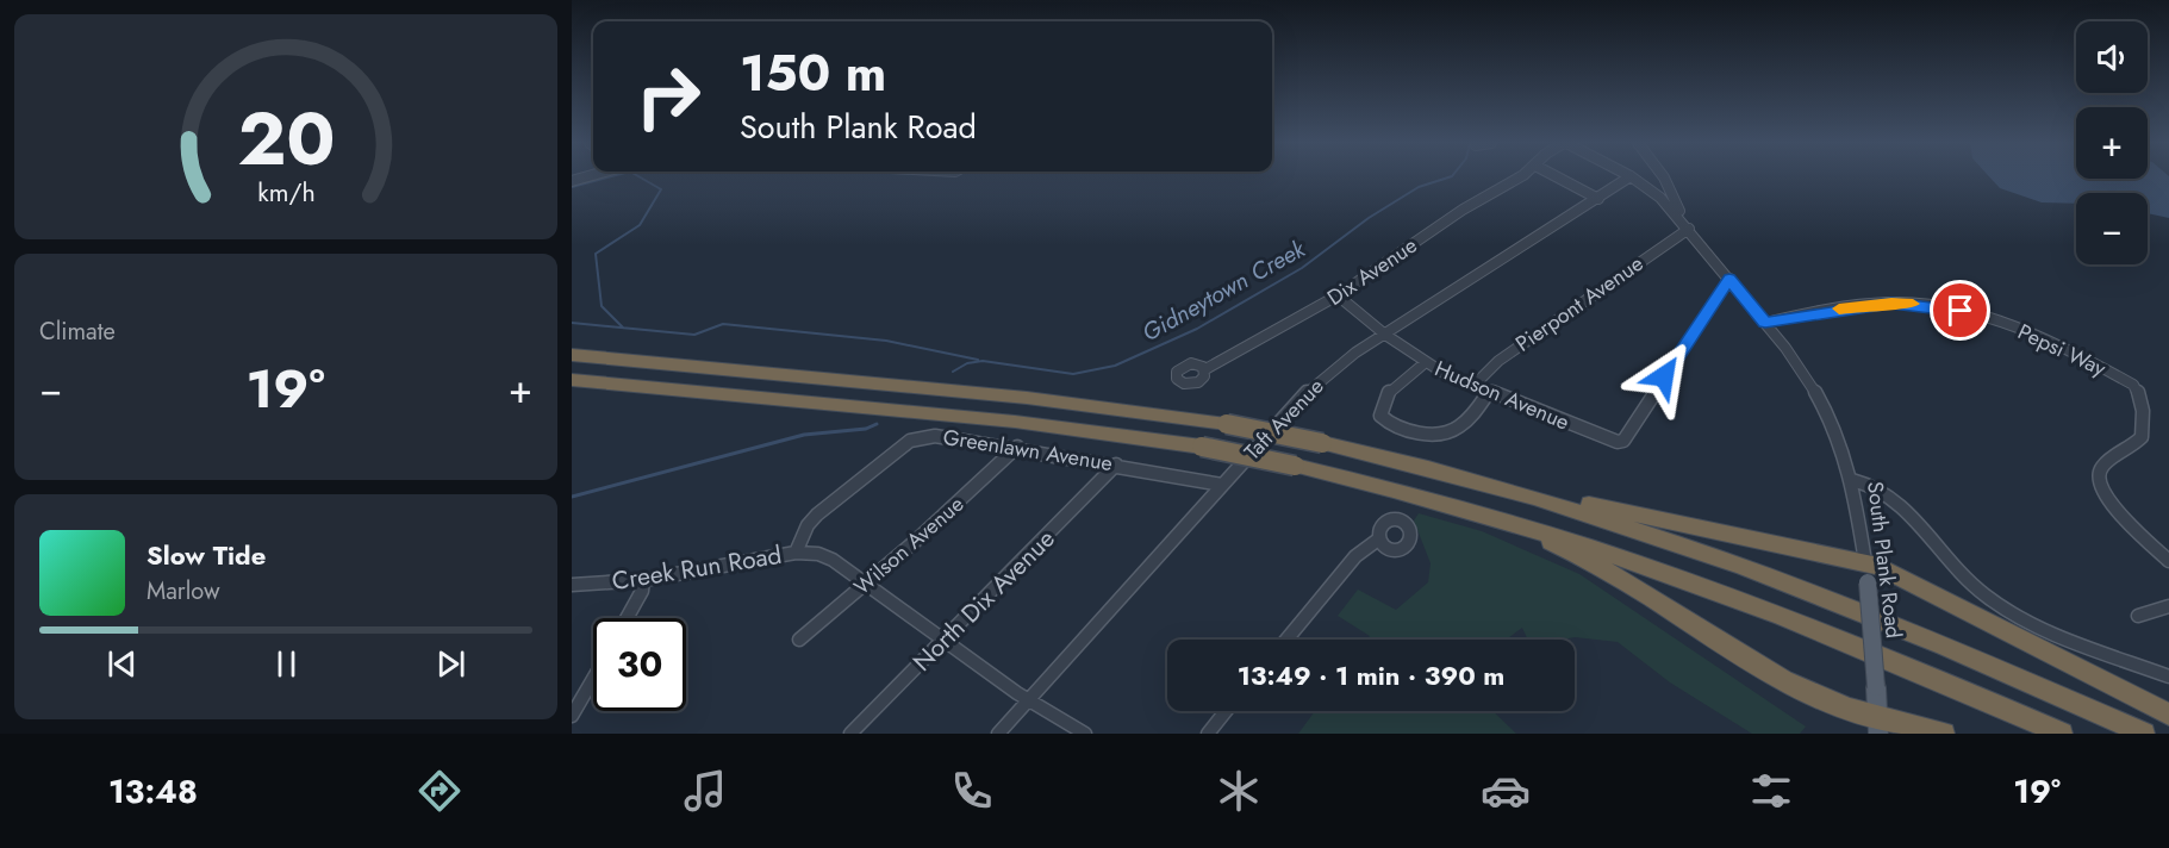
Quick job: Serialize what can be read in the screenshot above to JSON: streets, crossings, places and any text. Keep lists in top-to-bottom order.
{
  "streets": {
    "main road": ["South Plank Road"],
    "street": [
      "Dix Avenue",
      "Pierpont Avenue",
      "Pepsi Way",
      "Hudson Avenue",
      "Taft Avenue",
      "Greenlawn Avenue",
      "Wilson Avenue",
      "Creek Run Road",
      "North Dix Avenue"
    ]
  },
  "crossings": [
    ["Dix Avenue", "Hudson Avenue"],
    ["Pierpont Avenue", "Hudson Avenue"],
    ["Pierpont Avenue", "South Plank Road"],
    ["Pepsi Way", "South Plank Road"],
    ["Hudson Avenue", "Taft Avenue"],
    ["Hudson Avenue", "South Plank Road"],
    ["Taft Avenue", "Greenlawn Avenue"],
    ["Greenlawn Avenue", "Wilson Avenue"],
    ["Greenlawn Avenue", "Creek Run Road"],
    ["Greenlawn Avenue", "North Dix Avenue"],
    ["Wilson Avenue", "Creek Run Road"]
  ],
  "water": ["Gidneytown Creek"],
  "page": {
    "map_buttons": ["+", "−"],
    "turn": ["150 m", "South Plank Road"],
    "tile": "Climate",
    "heat": ["−", "19°", "+"],
    "song": ["Slow Tide", "Marlow"],
    "limit": "30",
    "trip": "13:49 · 1 min · 390 m",
    "tabs": ["13:48", "19°"],
    "gauge": ["20", "km/h"]
  }
}
